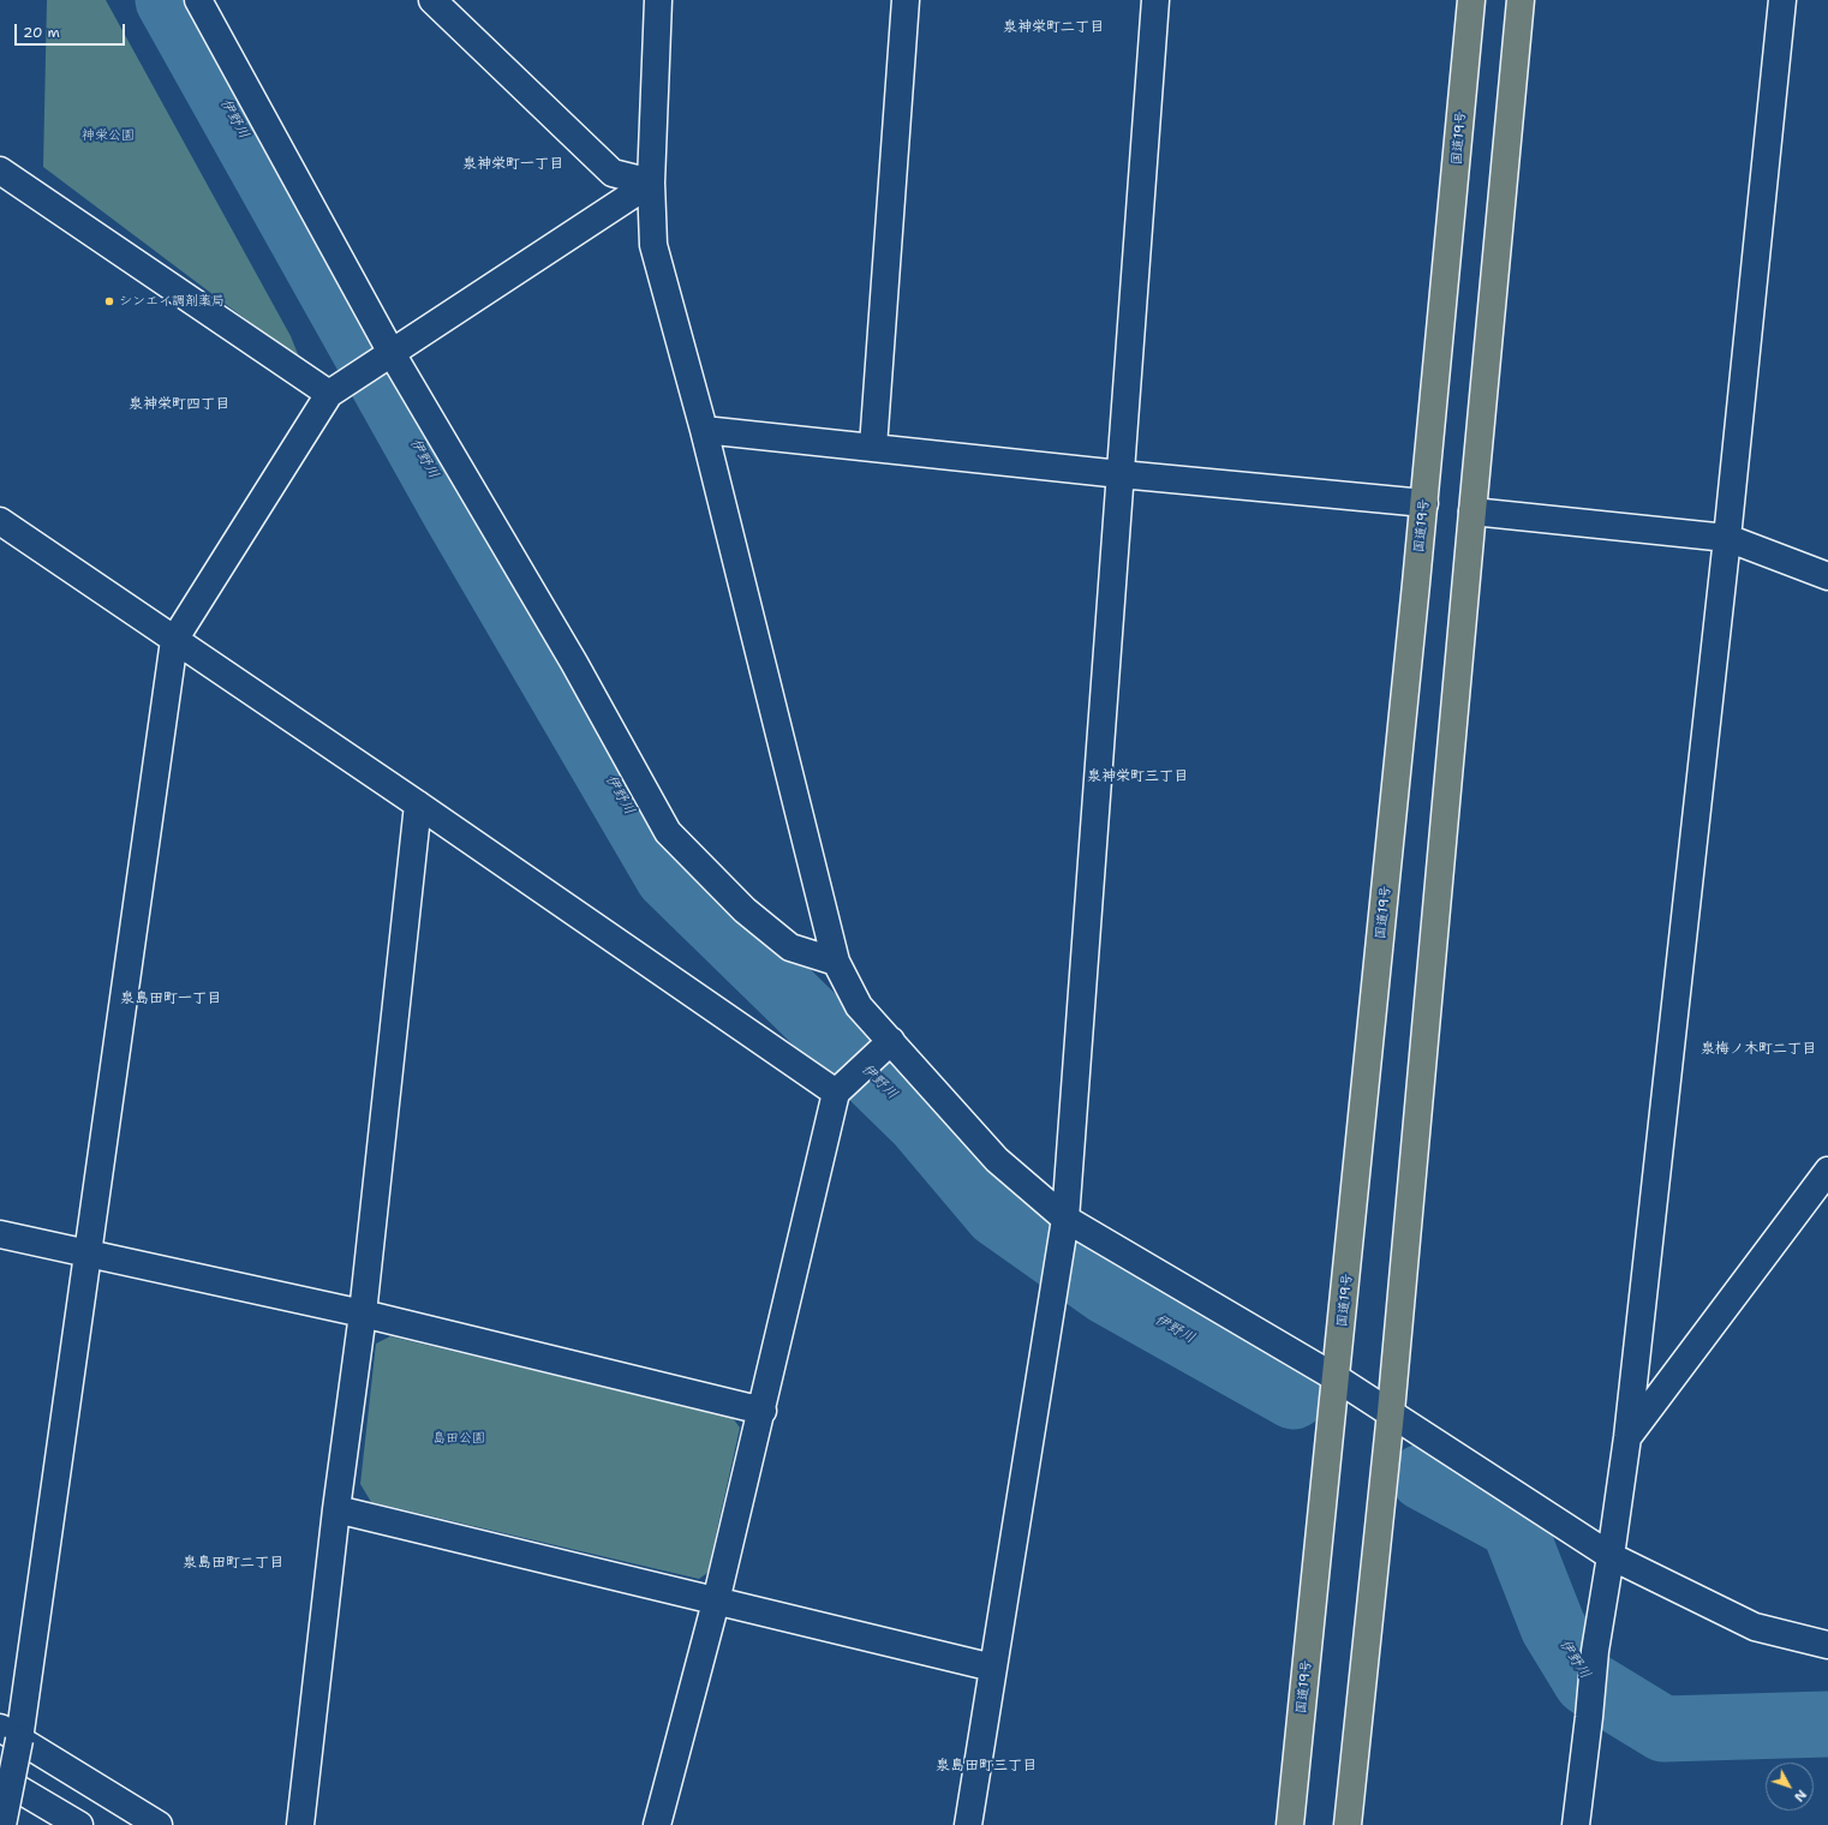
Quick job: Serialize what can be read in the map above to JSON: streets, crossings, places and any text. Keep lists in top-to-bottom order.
{
  "streets": {
    "highway": ["国道19号"]
  },
  "districts": [
    "泉神栄町二丁目",
    "泉神栄町一丁目",
    "泉神栄町四丁目",
    "泉神栄町三丁目",
    "泉島田町一丁目",
    "泉梅ノ木町二丁目",
    "泉島田町二丁目",
    "泉島田町三丁目"
  ],
  "water": ["伊野川"],
  "parks": ["神栄公園", "島田公園"],
  "places": ["シンエイ調剤薬局"],
  "scale_bar": "20 m",
  "north": "bottom right"
}
